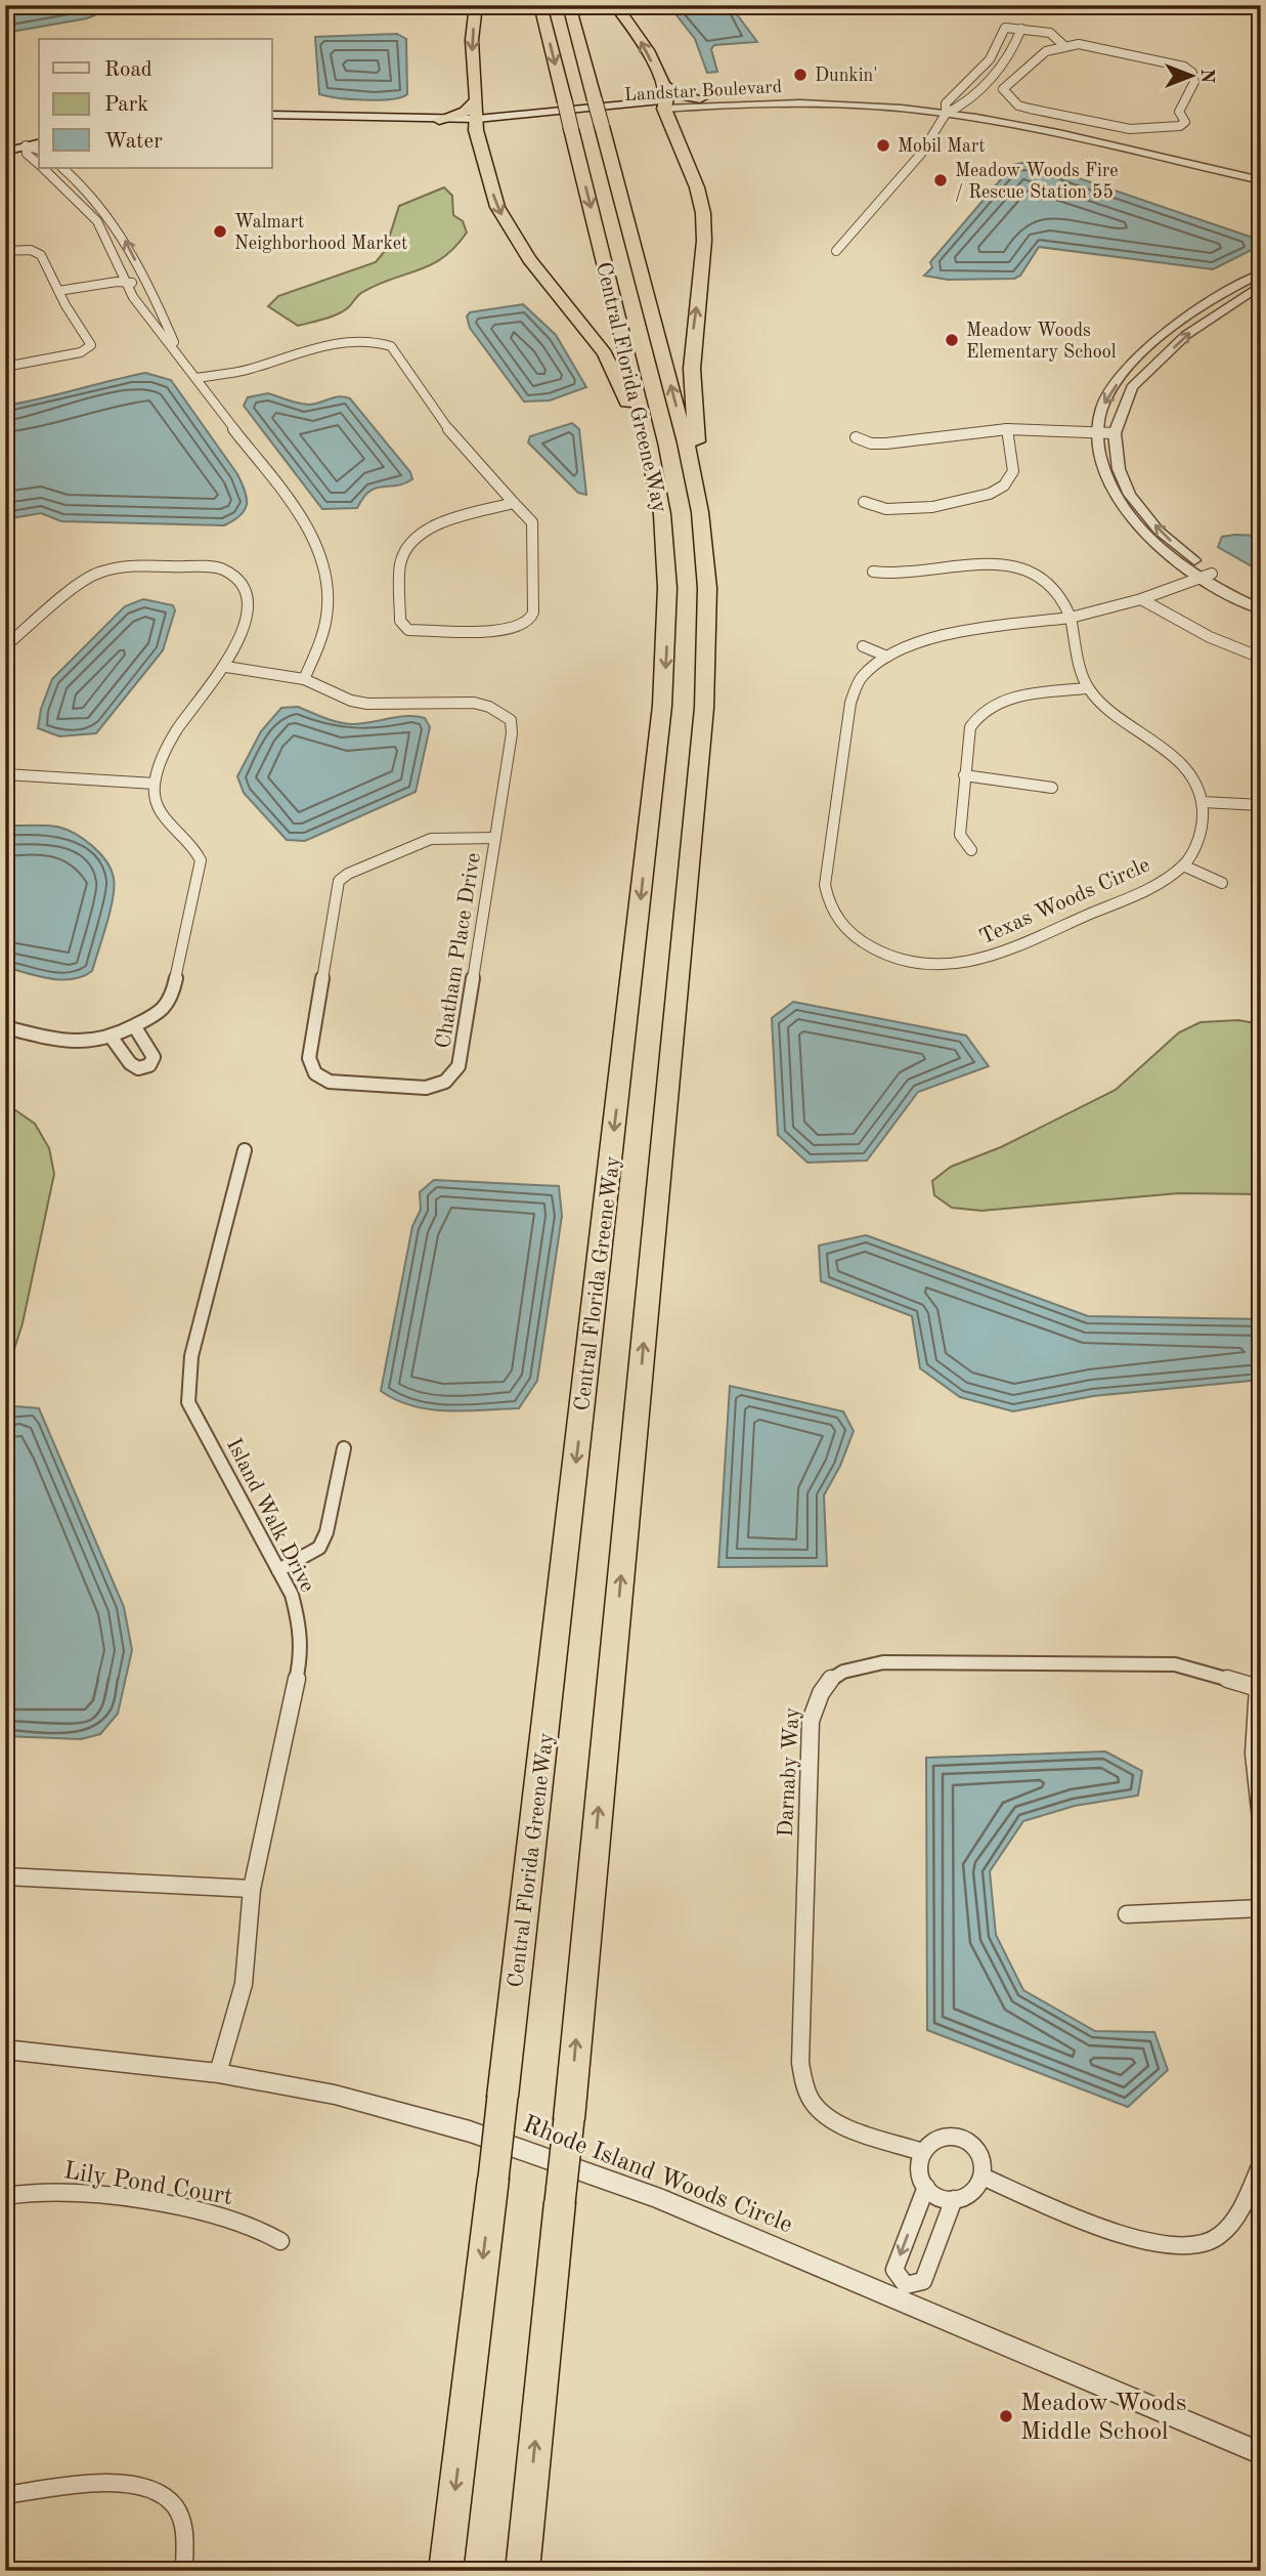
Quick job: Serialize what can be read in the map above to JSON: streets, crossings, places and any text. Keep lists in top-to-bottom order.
{
  "streets": {
    "highway": ["Central Florida GreeneWay"],
    "main road": ["Landstar Boulevard"],
    "street": [
      "Texas Woods Circle",
      "Chatham Place Drive",
      "Island Walk Drive",
      "Darnaby Way",
      "Rhode Island Woods Circle",
      "Lily Pond Court"
    ]
  },
  "crossings": [
    ["Island Walk Drive", "Rhode Island Woods Circle"]
  ],
  "places": [
    "Dunkin'",
    "Mobil Mart",
    "Meadow Woods Fire / Rescue Station 55",
    "Walmart Neighborhood Market",
    "Meadow Woods Elementary School",
    "Meadow Woods Middle School"
  ],
  "legend": ["Road", "Park", "Water"],
  "north": "right"
}
